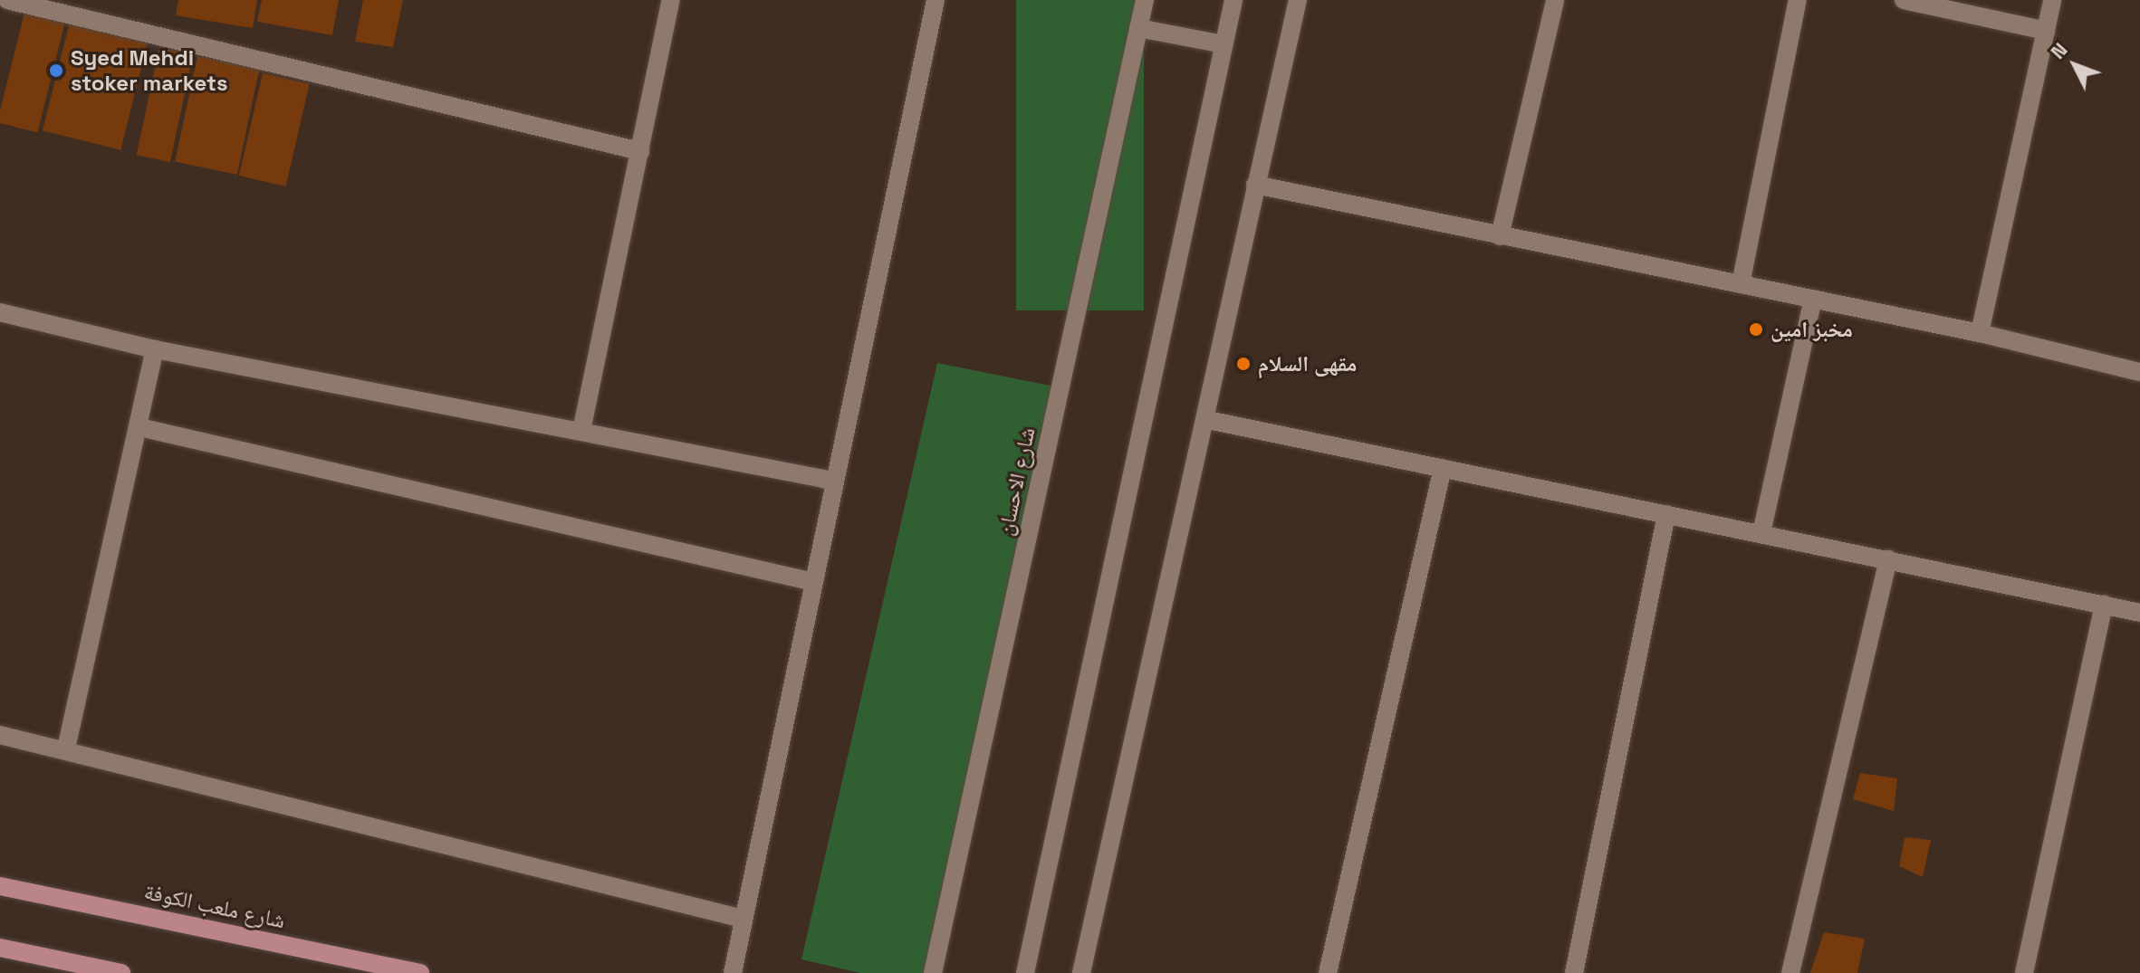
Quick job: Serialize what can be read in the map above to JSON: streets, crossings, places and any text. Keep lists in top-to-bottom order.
{
  "streets": {
    "main road": ["شارع ملعب الكوفة"],
    "street": ["شارع الاحسان"]
  },
  "places": ["Syed Mehdi stoker markets", "مخبز امين", "مقهى السلام"],
  "north": "top left"
}
